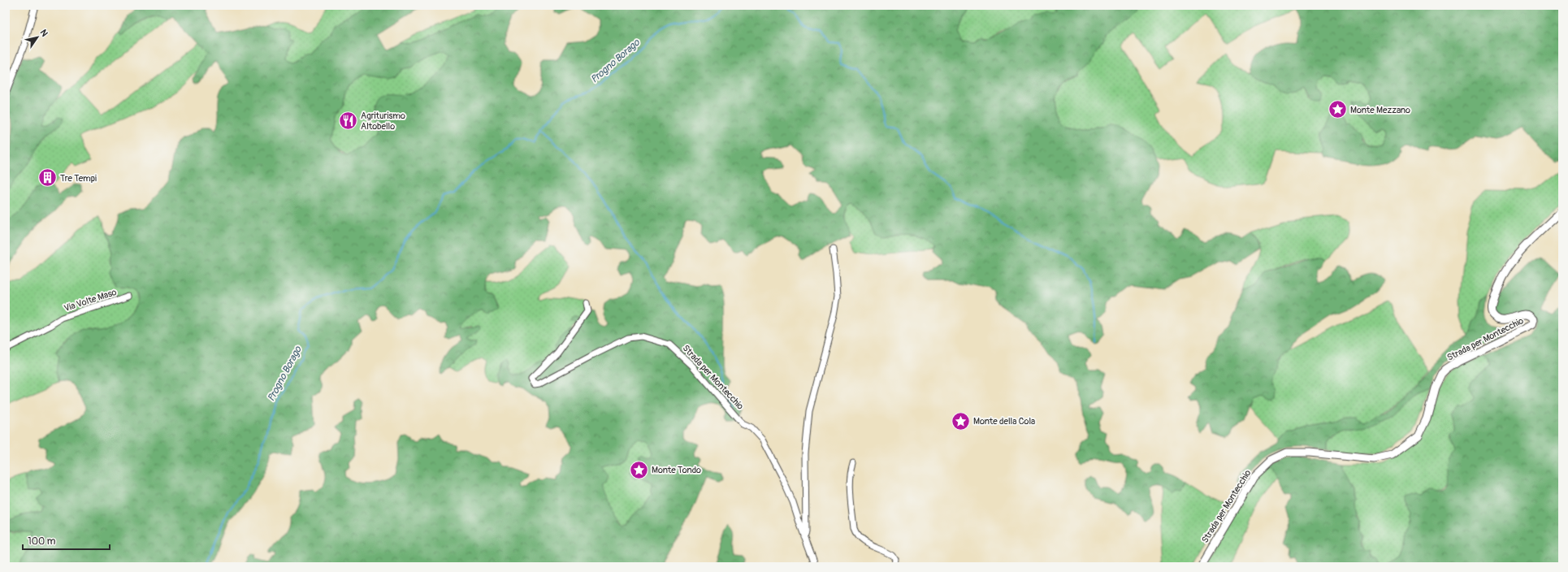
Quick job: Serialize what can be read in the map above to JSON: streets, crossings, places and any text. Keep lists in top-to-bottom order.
{
  "streets": {
    "street": ["Via Volte Maso", "Strada per Montecchio"]
  },
  "water": ["Progno Borago"],
  "places": {
    "place": ["Monte Mezzano", "Monte della Cola", "Monte Tondo"],
    "restaurant": ["Agriturismo Altobello"],
    "building": ["Tre Tempi"]
  },
  "scale_bar": "100 m",
  "north": "top right"
}
